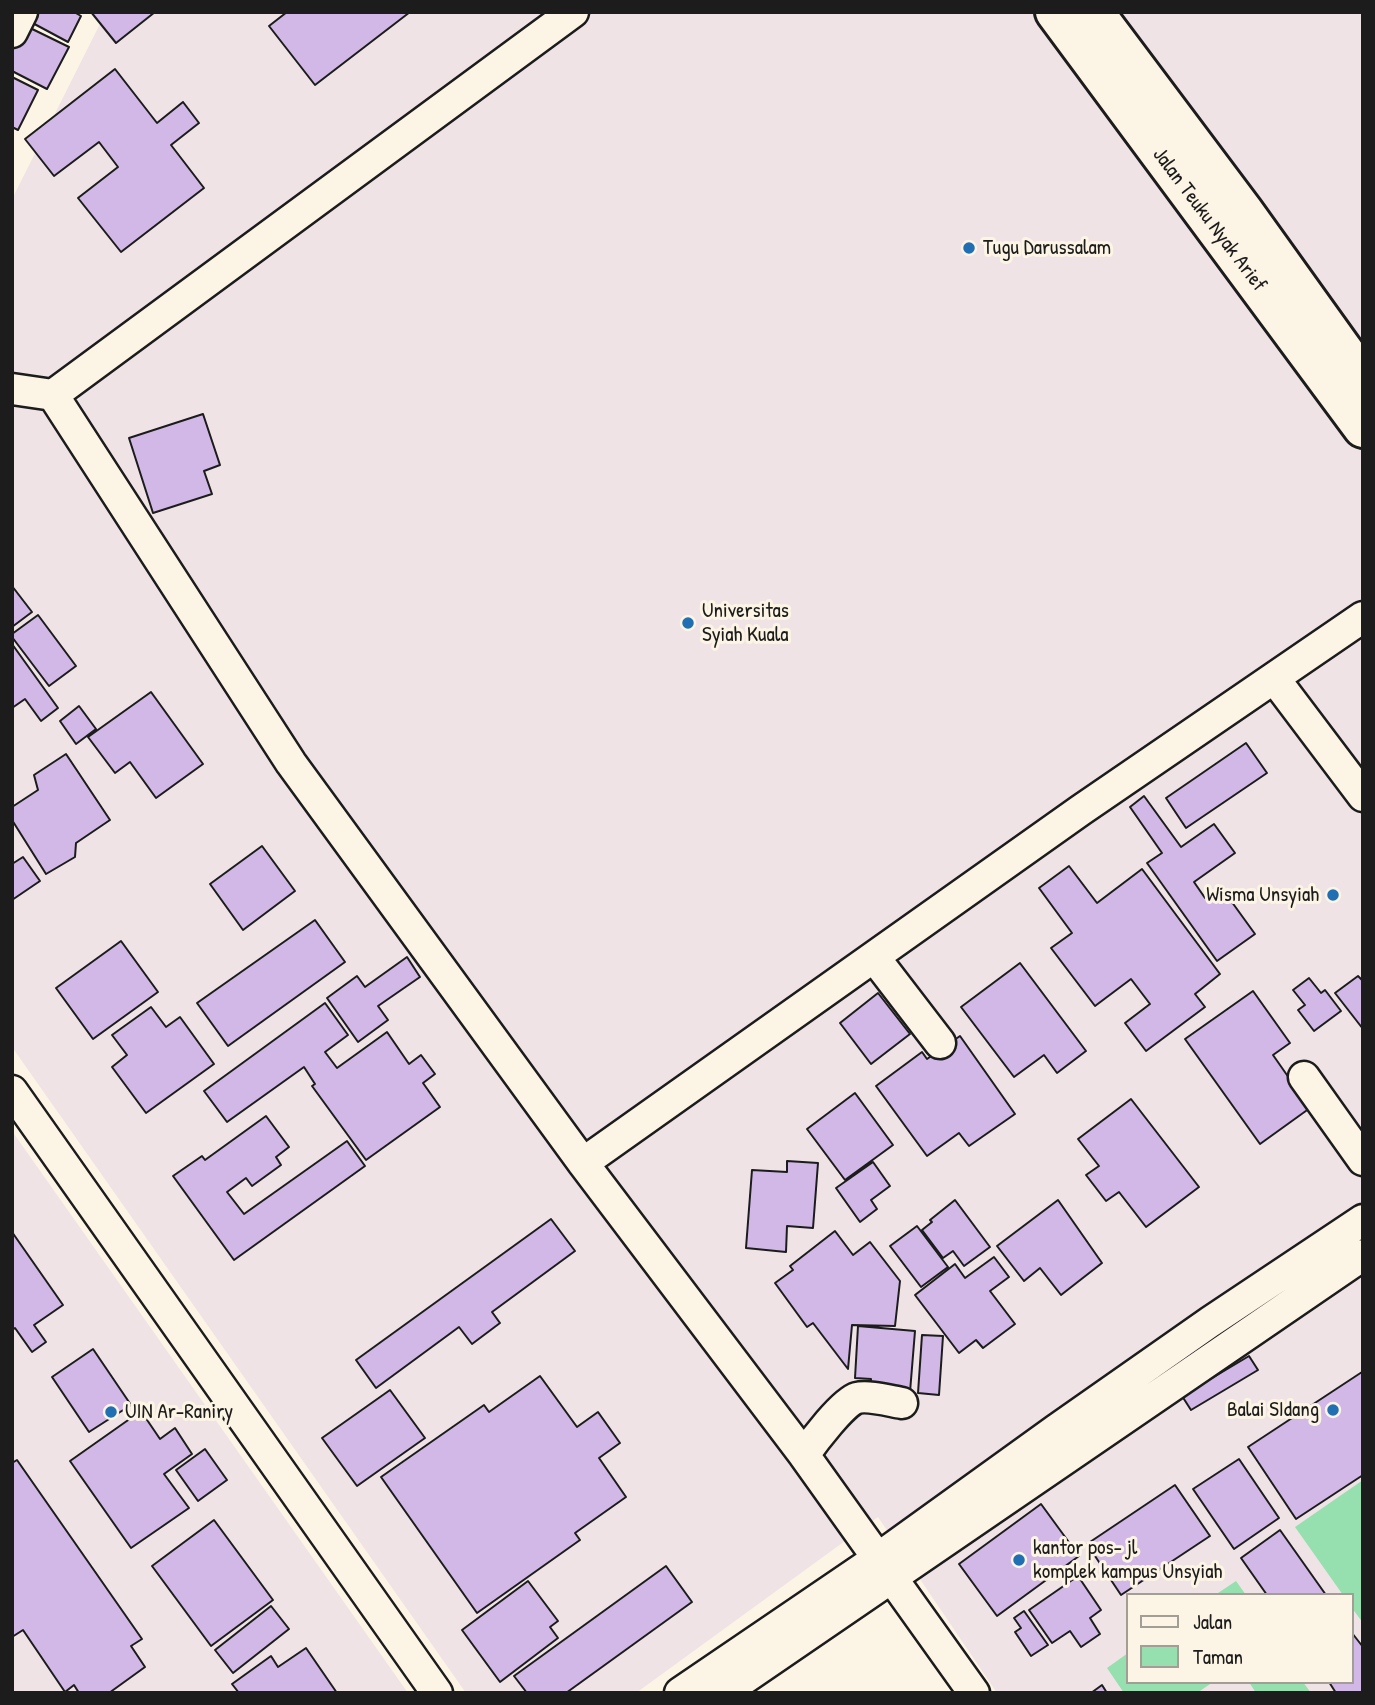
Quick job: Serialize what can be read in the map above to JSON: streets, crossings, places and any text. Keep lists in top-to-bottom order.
{
  "streets": {
    "main road": ["Jalan Teuku Nyak Arief"]
  },
  "places": [
    "Tugu Darussalam",
    "Universitas Syiah Kuala",
    "Wisma Unsyiah",
    "Balai SIdang",
    "UIN Ar-Raniry",
    "kantor pos- jl komplek kampus Unsyiah"
  ],
  "legend": ["Jalan", "Taman"]
}
